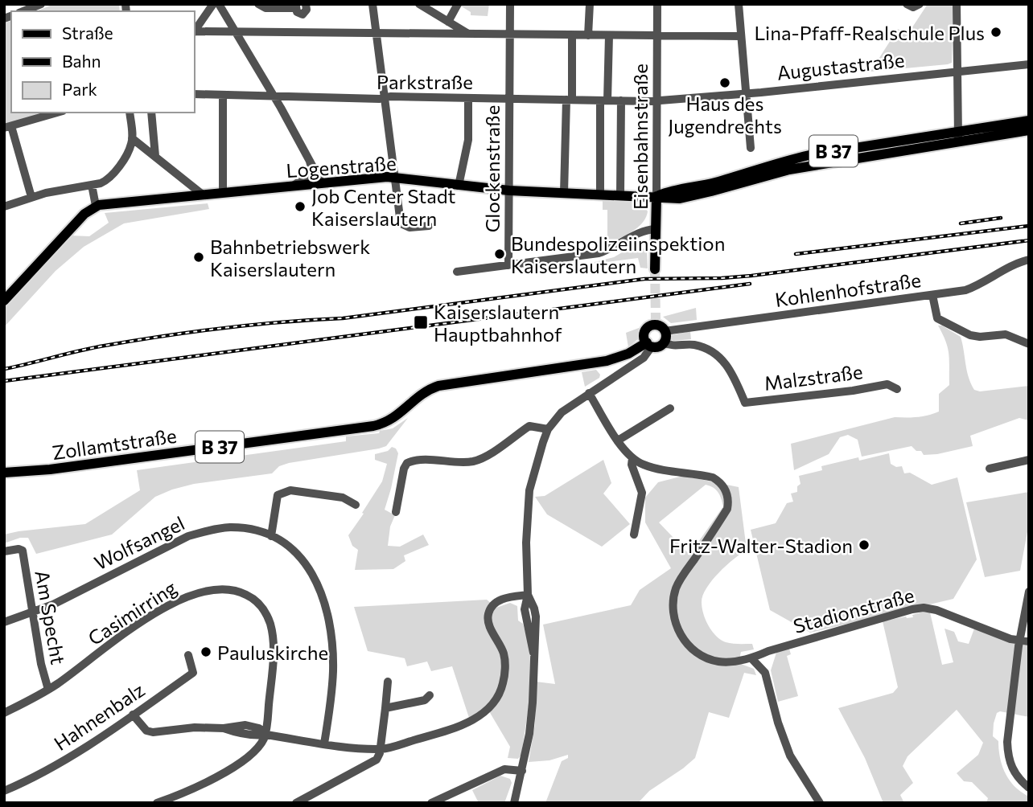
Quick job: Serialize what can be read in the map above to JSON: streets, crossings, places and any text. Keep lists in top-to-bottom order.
{
  "streets": {
    "main road": [
      "Eisenbahnstraße",
      "B 37",
      "Logenstraße",
      "Zollamtstraße"
    ],
    "street": [
      "Augustastraße",
      "Parkstraße",
      "Glockenstraße",
      "Kohlenhofstraße",
      "Malzstraße",
      "Wolfsangel",
      "Stadionstraße",
      "Casimirring",
      "Am Specht",
      "Hahnenbalz"
    ]
  },
  "crossings": [
    ["Augustastraße", "Parkstraße"],
    ["Augustastraße", "Eisenbahnstraße"],
    ["Parkstraße", "Eisenbahnstraße"],
    ["Parkstraße", "Glockenstraße"],
    ["Eisenbahnstraße", "B 37"],
    ["Eisenbahnstraße", "Logenstraße"],
    ["B 37", "Logenstraße"],
    ["Logenstraße", "Glockenstraße"],
    ["Kohlenhofstraße", "Malzstraße"],
    ["Kohlenhofstraße", "Zollamtstraße"],
    ["Malzstraße", "Zollamtstraße"],
    ["Wolfsangel", "Am Specht"],
    ["Casimirring", "Am Specht"]
  ],
  "places": {
    "other": [
      "Lina-Pfaff-Realschule Plus",
      "Haus des Jugendrechts",
      "Job Center Stadt Kaiserslautern",
      "Bundespolizeiinspektion Kaiserslautern",
      "Bahnbetriebswerk Kaiserslautern",
      "Fritz-Walter-Stadion",
      "Pauluskirche"
    ],
    "transit": ["Kaiserslautern Hauptbahnhof"]
  },
  "legend": ["Straße", "Bahn", "Park"]
}
